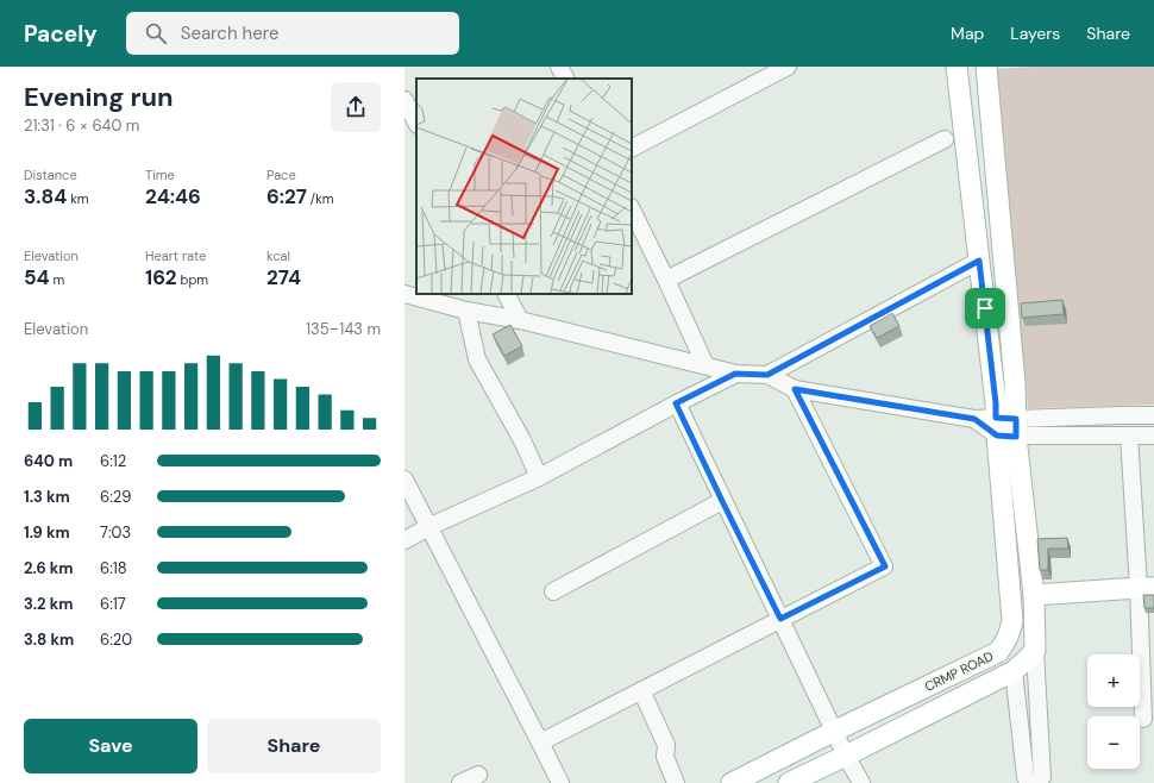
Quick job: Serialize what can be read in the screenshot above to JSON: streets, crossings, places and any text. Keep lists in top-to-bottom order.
{
  "streets": {
    "main road": ["CRMP ROAD"]
  },
  "page": {
    "header": "Pacely",
    "search": "Search here",
    "nav": ["Map", "Layers", "Share"],
    "heading": ["Evening run", "21:31 · 6 × 640 m"],
    "stats": [
      ["Distance", "3.84 km"],
      ["Time", "24:46"],
      ["Pace", "6:27 /km"],
      ["Elevation", "54 m"],
      ["Heart rate", "162 bpm"],
      ["kcal", "274"]
    ],
    "chart": ["Elevation", "135–143 m"],
    "list": [
      {
        "name": "640 m",
        "note": "6:12"
      },
      {
        "name": "1.3 km",
        "note": "6:29"
      },
      {
        "name": "1.9 km",
        "note": "7:03"
      },
      {
        "name": "2.6 km",
        "note": "6:18"
      },
      {
        "name": "3.2 km",
        "note": "6:17"
      },
      {
        "name": "3.8 km",
        "note": "6:20"
      }
    ],
    "map_buttons": ["+", "−"],
    "buttons": ["Save", "Share"]
  }
}
